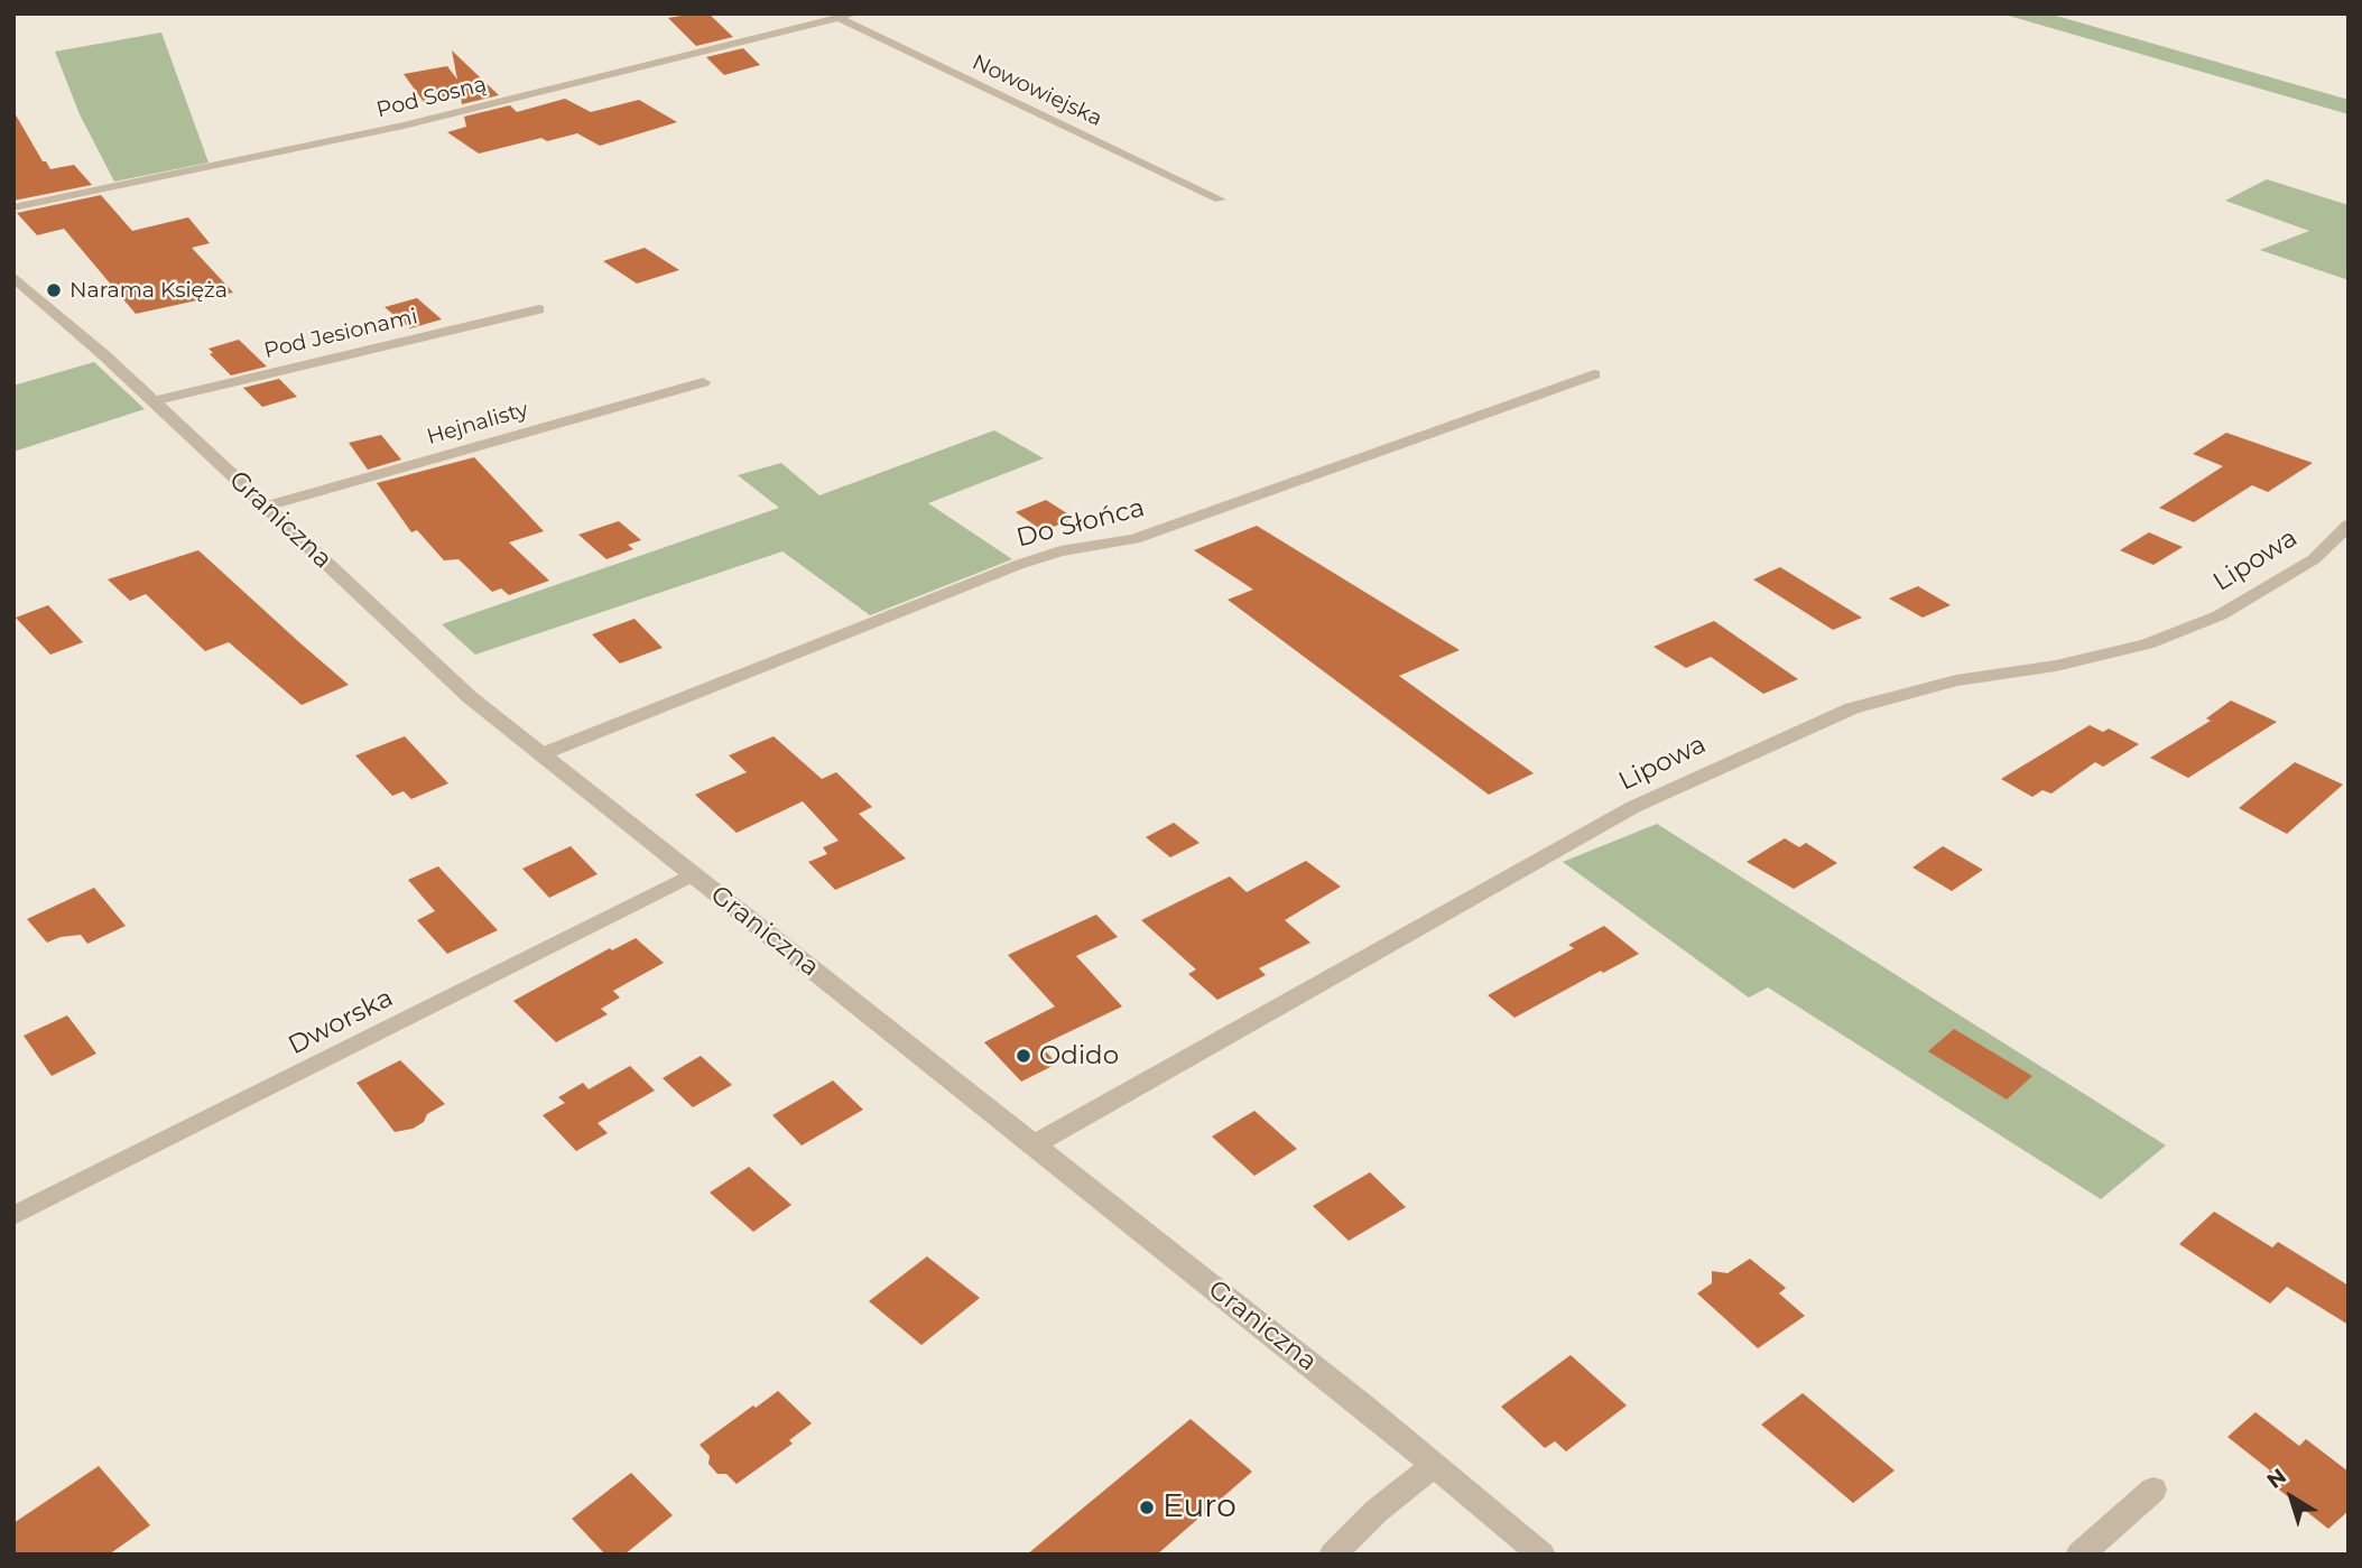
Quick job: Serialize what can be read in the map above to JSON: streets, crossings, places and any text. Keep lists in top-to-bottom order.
{
  "streets": {
    "street": [
      "Nowowiejska",
      "Pod Sosną",
      "Pod Jesionami",
      "Hejnalisty",
      "Graniczna",
      "Do Słońca",
      "Lipowa",
      "Dworska"
    ]
  },
  "crossings": [
    ["Nowowiejska", "Pod Sosną"],
    ["Pod Jesionami", "Graniczna"],
    ["Hejnalisty", "Graniczna"],
    ["Graniczna", "Do Słońca"],
    ["Graniczna", "Lipowa"],
    ["Graniczna", "Dworska"]
  ],
  "places": ["Narama Księża", "Odido", "Euro"],
  "north": "top left"
}
